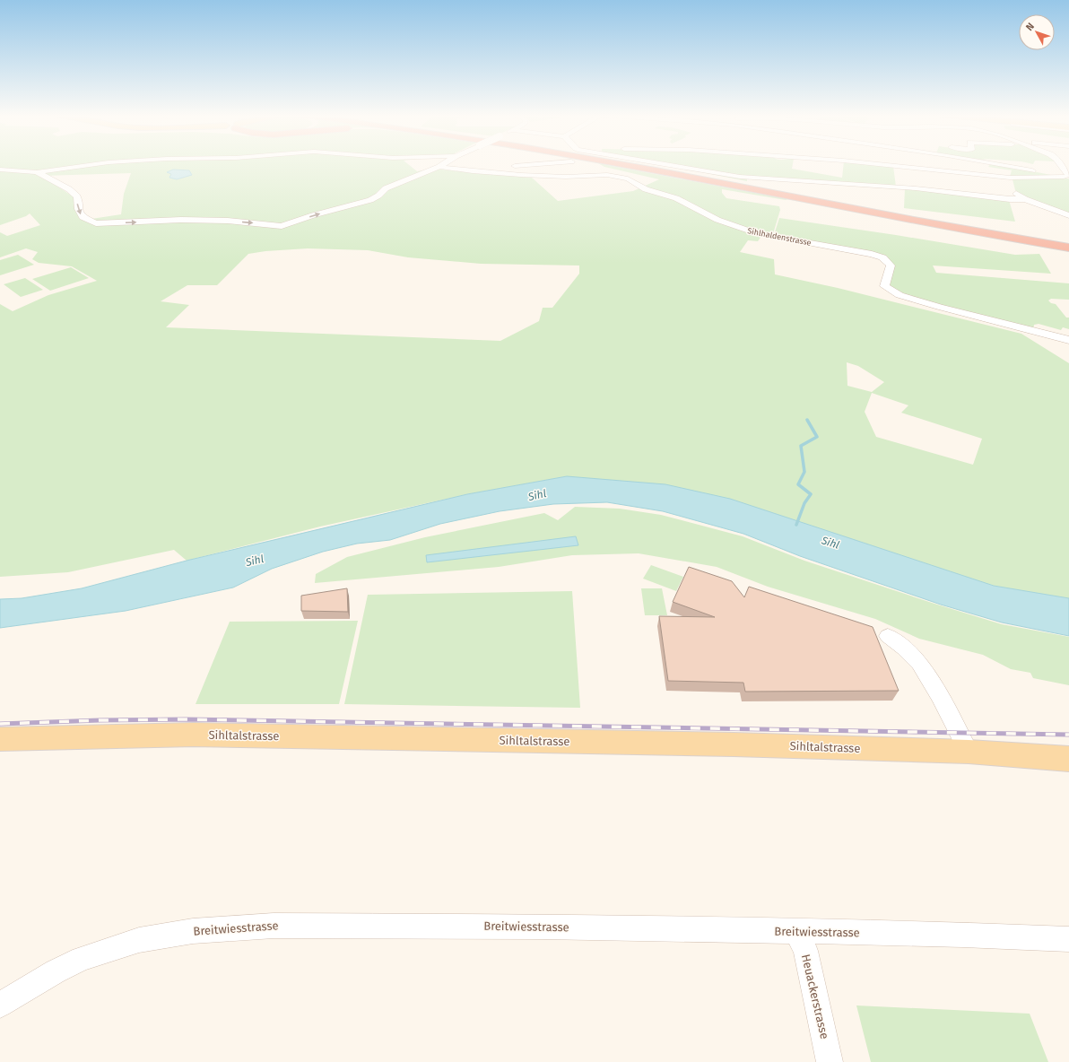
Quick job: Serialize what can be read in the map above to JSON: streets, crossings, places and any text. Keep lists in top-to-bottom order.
{
  "streets": {
    "main road": ["Sihltalstrasse"],
    "street": ["Sihlhaldenstrasse", "Breitwiesstrasse", "Heuackerstrasse"]
  },
  "crossings": [
    ["Breitwiesstrasse", "Heuackerstrasse"]
  ],
  "water": ["Sihl"],
  "north": "top left"
}
